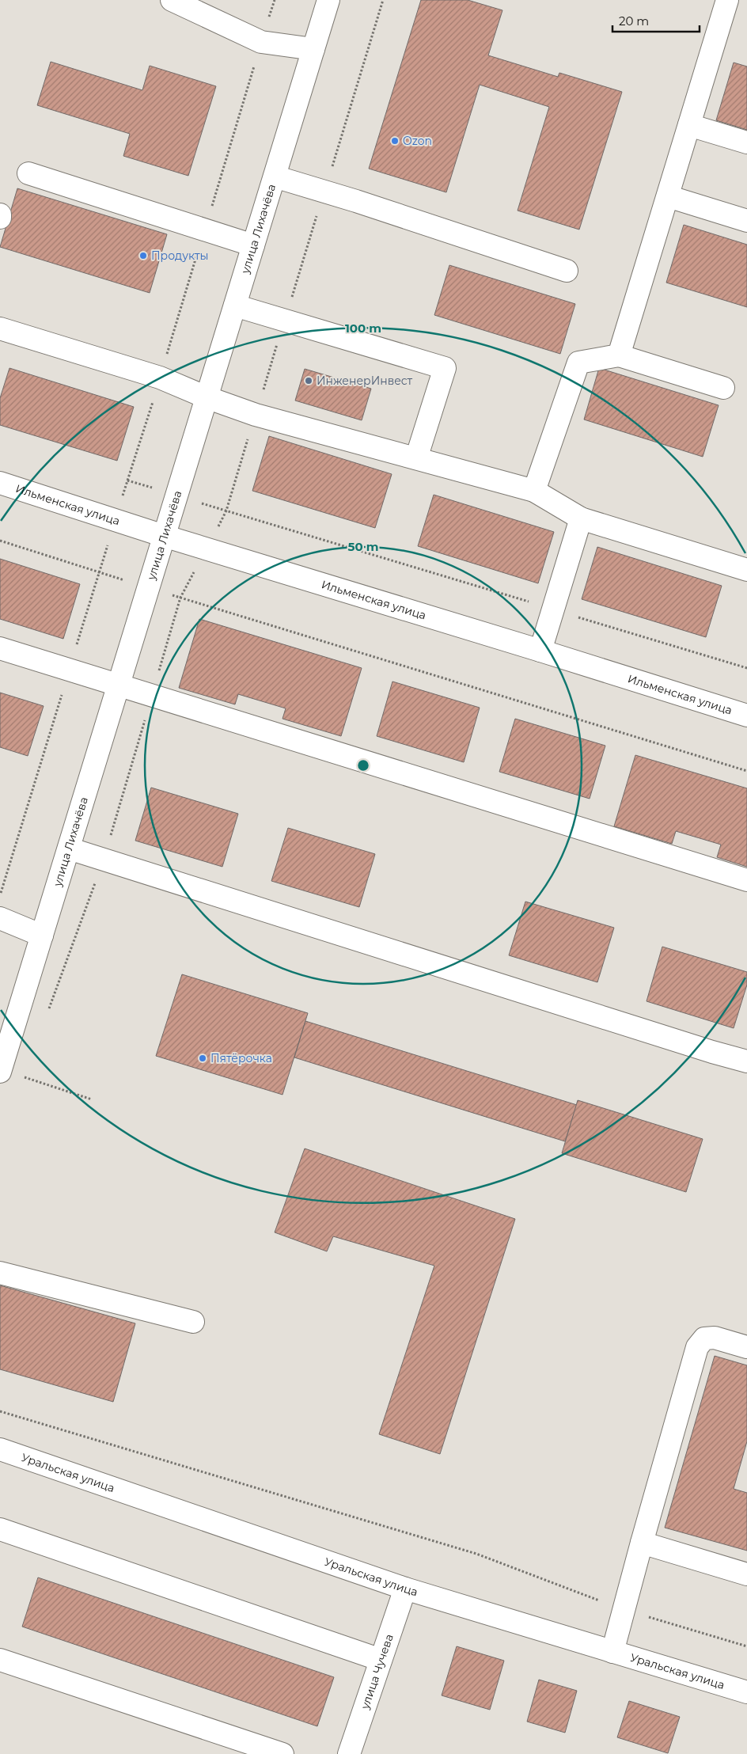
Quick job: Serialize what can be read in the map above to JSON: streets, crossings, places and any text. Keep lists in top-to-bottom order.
{
  "streets": {
    "street": [
      "улица Лихачёва",
      "Ильменская улица",
      "Уральская улица",
      "улица Чучева"
    ]
  },
  "crossings": [
    ["улица Лихачёва", "Ильменская улица"],
    ["Уральская улица", "улица Чучева"]
  ],
  "places": [
    "Ozon",
    "Продукты",
    "ИнженерИнвест",
    "Пятёрочка"
  ],
  "scale_bar": "20 m",
  "rings": ["100 m", "50 m"]
}
